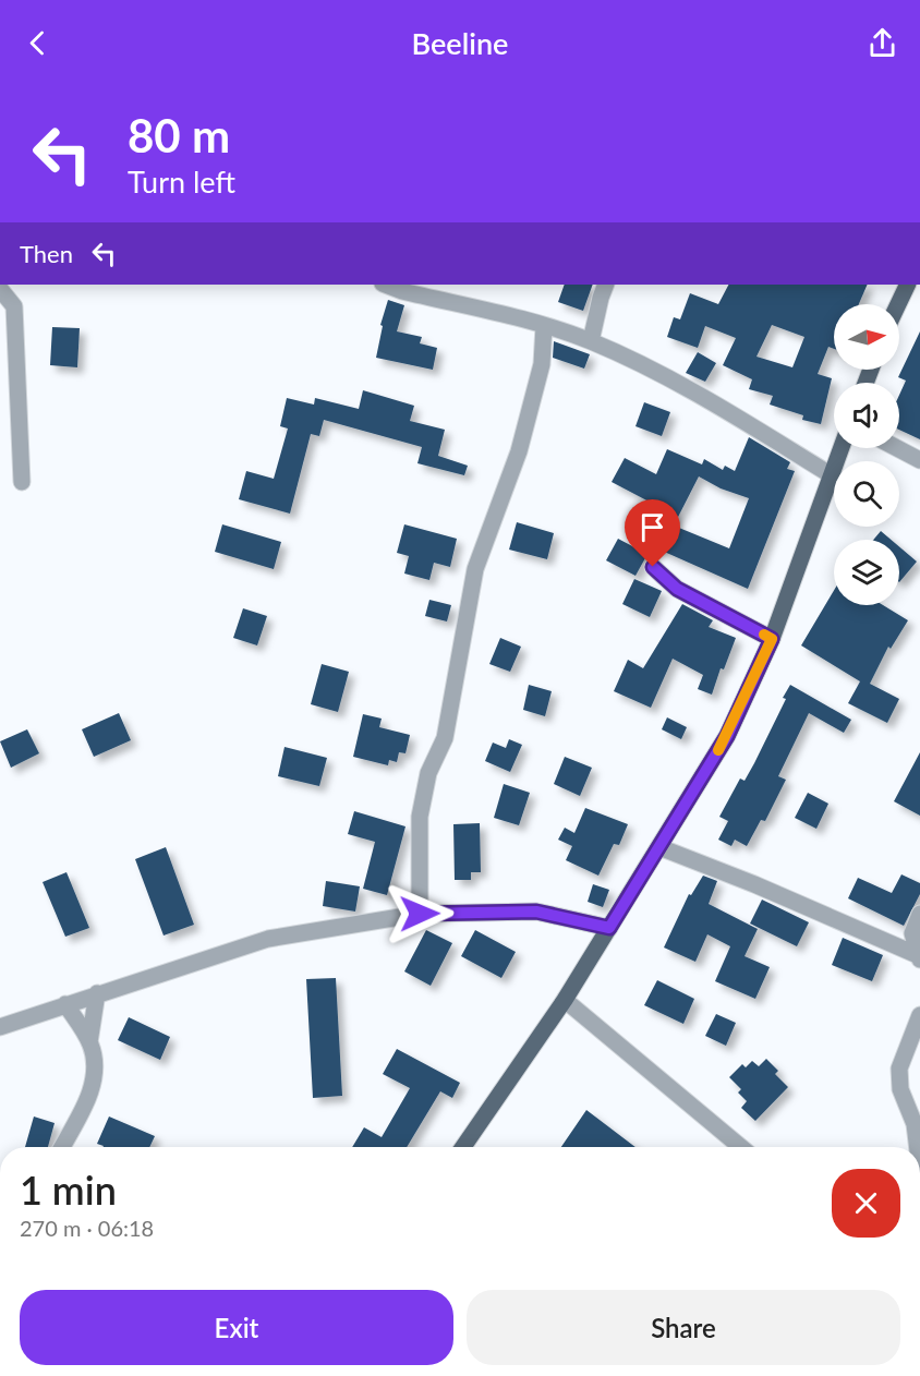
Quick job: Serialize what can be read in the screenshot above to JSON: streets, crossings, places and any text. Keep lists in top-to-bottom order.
{
  "north": "right",
  "page": {
    "header": "Beeline",
    "turn": ["80 m", "Turn left"],
    "then": "Then",
    "heading": ["1 min", "270 m · 06:18"],
    "buttons": ["Exit", "Share"]
  }
}
